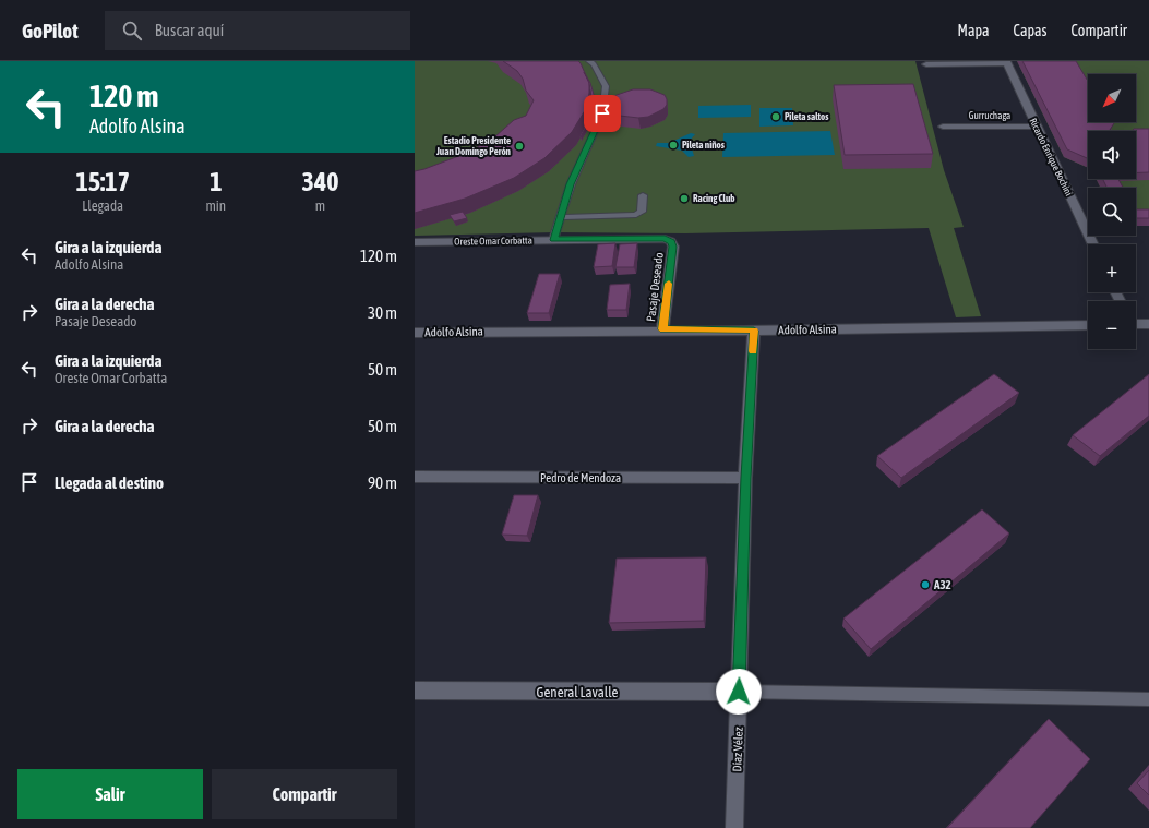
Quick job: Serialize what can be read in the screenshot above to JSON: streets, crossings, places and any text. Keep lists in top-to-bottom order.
{
  "streets": {
    "street": [
      "Gurruchaga",
      "Ricardo Enrique Bochini",
      "Oreste Omar Corbatta",
      "Pasaje Deseado",
      "Adolfo Alsina",
      "Pedro de Mendoza",
      "General Lavalle",
      "Díaz Vélez"
    ]
  },
  "crossings": [
    ["Gurruchaga", "Ricardo Enrique Bochini"],
    ["Oreste Omar Corbatta", "Pasaje Deseado"],
    ["Pasaje Deseado", "Adolfo Alsina"],
    ["Adolfo Alsina", "Díaz Vélez"],
    ["Pedro de Mendoza", "Díaz Vélez"],
    ["General Lavalle", "Díaz Vélez"]
  ],
  "places": [
    "Pileta saltos",
    "Pileta niños",
    "Estadio Presidente Juan Domingo Perón",
    "Racing Club",
    "A32"
  ],
  "north": "bottom left",
  "page": {
    "header": "GoPilot",
    "search": "Buscar aquí",
    "nav": ["Mapa", "Capas", "Compartir"],
    "turn": ["120 m", "Adolfo Alsina"],
    "map_buttons": ["+", "−"],
    "eta": [
      "15:17",
      "Llegada",
      "1",
      "min",
      "340",
      "m"
    ],
    "list": [
      {
        "name": "Gira a la izquierda",
        "note": "Adolfo Alsina",
        "value": "120 m"
      },
      {
        "name": "Gira a la derecha",
        "note": "Pasaje Deseado",
        "value": "30 m"
      },
      {
        "name": "Gira a la izquierda",
        "note": "Oreste Omar Corbatta",
        "value": "50 m"
      },
      {
        "name": "Gira a la derecha",
        "value": "50 m"
      },
      {
        "name": "Llegada al destino",
        "value": "90 m"
      }
    ],
    "buttons": ["Salir", "Compartir"]
  }
}
